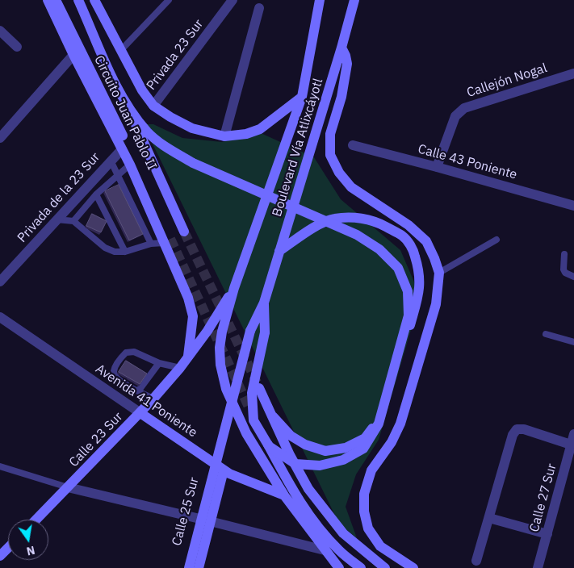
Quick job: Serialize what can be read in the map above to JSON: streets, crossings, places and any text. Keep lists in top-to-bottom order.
{
  "streets": {
    "main road": [
      "Circuito Juan Pablo II",
      "Boulevard Vía Atlixcáyotl",
      "Avenida 41 Poniente",
      "Calle 23 Sur",
      "Calle 25 Sur"
    ],
    "street": [
      "Privada 23 Sur",
      "Callejón Nogal",
      "Calle 43 Poniente",
      "Privada de la 23 Sur",
      "Calle 27 Sur"
    ]
  },
  "crossings": [
    ["Callejón Nogal", "Calle 43 Poniente"],
    ["Boulevard Vía Atlixcáyotl", "Calle 23 Sur"],
    ["Avenida 41 Poniente", "Calle 23 Sur"],
    ["Avenida 41 Poniente", "Calle 25 Sur"]
  ],
  "north": "bottom"
}
